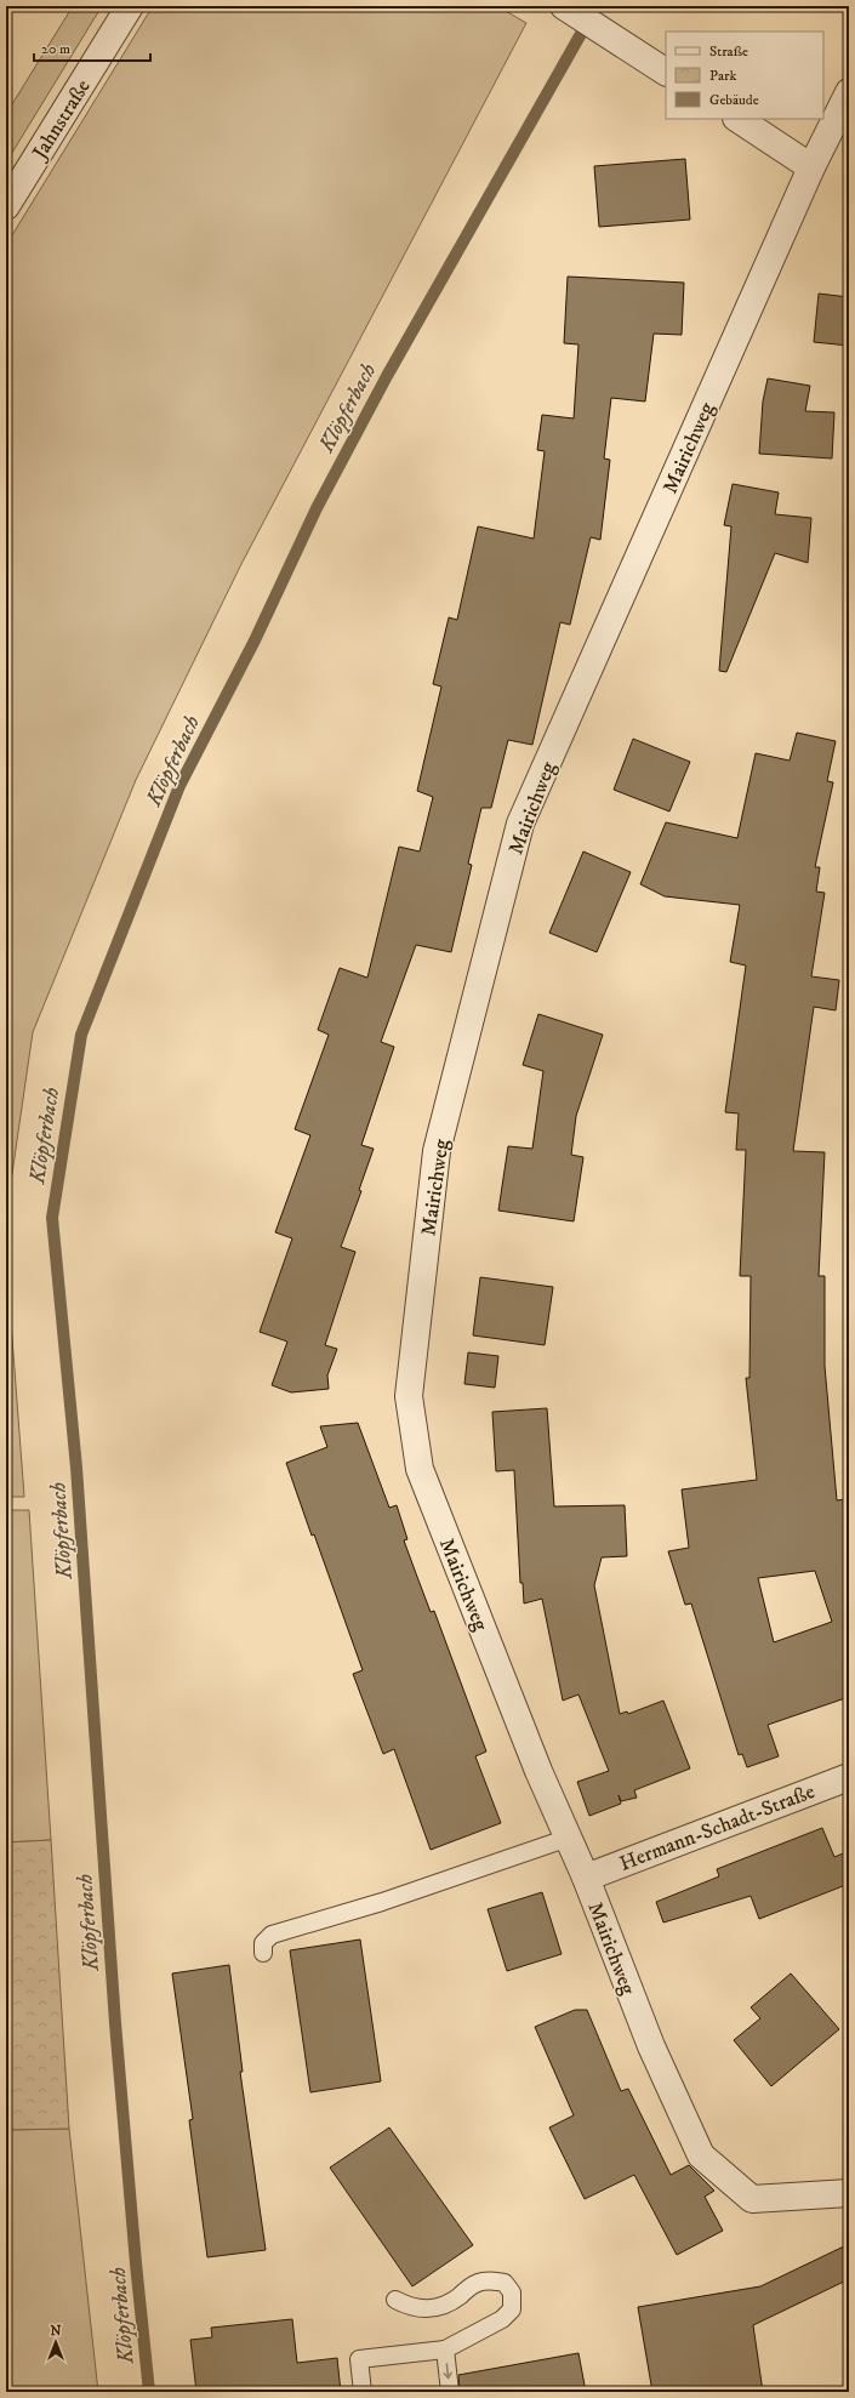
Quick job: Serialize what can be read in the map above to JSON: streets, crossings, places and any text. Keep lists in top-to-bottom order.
{
  "streets": {
    "street": ["Jahnstraße", "Mairichweg", "Hermann-Schadt-Straße"]
  },
  "crossings": [
    ["Mairichweg", "Hermann-Schadt-Straße"]
  ],
  "water": ["Klöpferbach"],
  "legend": ["Straße", "Park", "Gebäude"],
  "scale_bar": "20 m",
  "north": "top"
}
